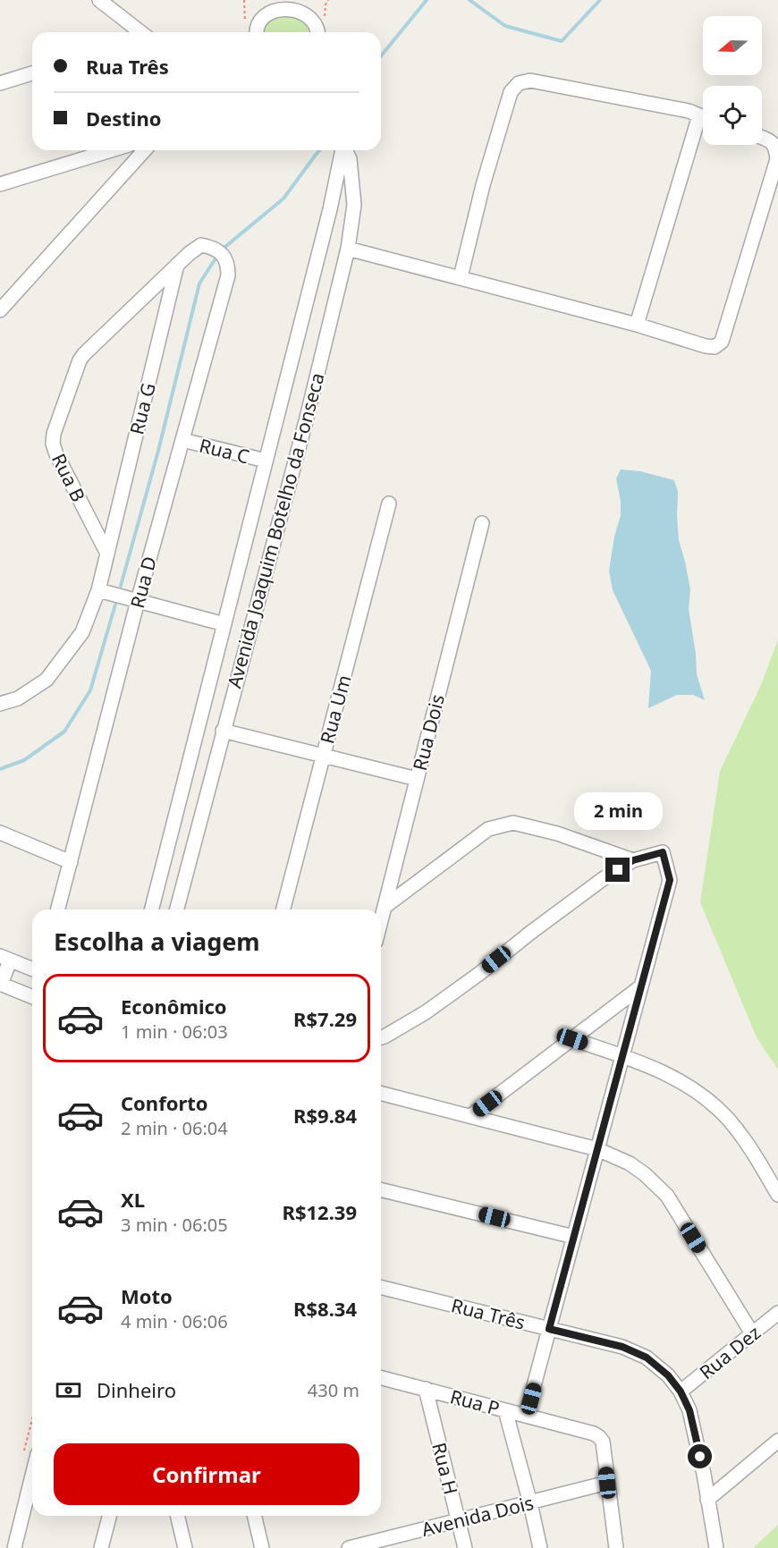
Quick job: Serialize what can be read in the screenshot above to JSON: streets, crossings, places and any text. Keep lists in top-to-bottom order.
{
  "streets": {
    "street": [
      "Rua G",
      "Rua C",
      "Rua B",
      "Avenida Joaquim Botelho da Fonseca",
      "Rua D",
      "Rua Um",
      "Rua Dois",
      "Rua Três",
      "Rua Dez",
      "Rua P",
      "Rua H",
      "Avenida Dois"
    ]
  },
  "crossings": [
    ["Rua G", "Rua B"],
    ["Rua C", "Rua D"],
    ["Rua B", "Rua D"],
    ["Rua Três", "Rua Dez"],
    ["Rua P", "Rua H"],
    ["Rua P", "Avenida Dois"],
    ["Rua H", "Avenida Dois"]
  ],
  "north": "left",
  "page": {
    "banner": ["Rua Três", "Destino"],
    "bubble": "2 min",
    "heading": "Escolha a viagem",
    "list": [
      {
        "name": "Econômico",
        "note": "1 min · 06:03",
        "value": "R$7.29"
      },
      {
        "name": "Conforto",
        "note": "2 min · 06:04",
        "value": "R$9.84"
      },
      {
        "name": "XL",
        "note": "3 min · 06:05",
        "value": "R$12.39"
      },
      {
        "name": "Moto",
        "note": "4 min · 06:06",
        "value": "R$8.34"
      }
    ],
    "pay": ["Dinheiro", "430 m"],
    "buttons": "Confirmar"
  }
}
